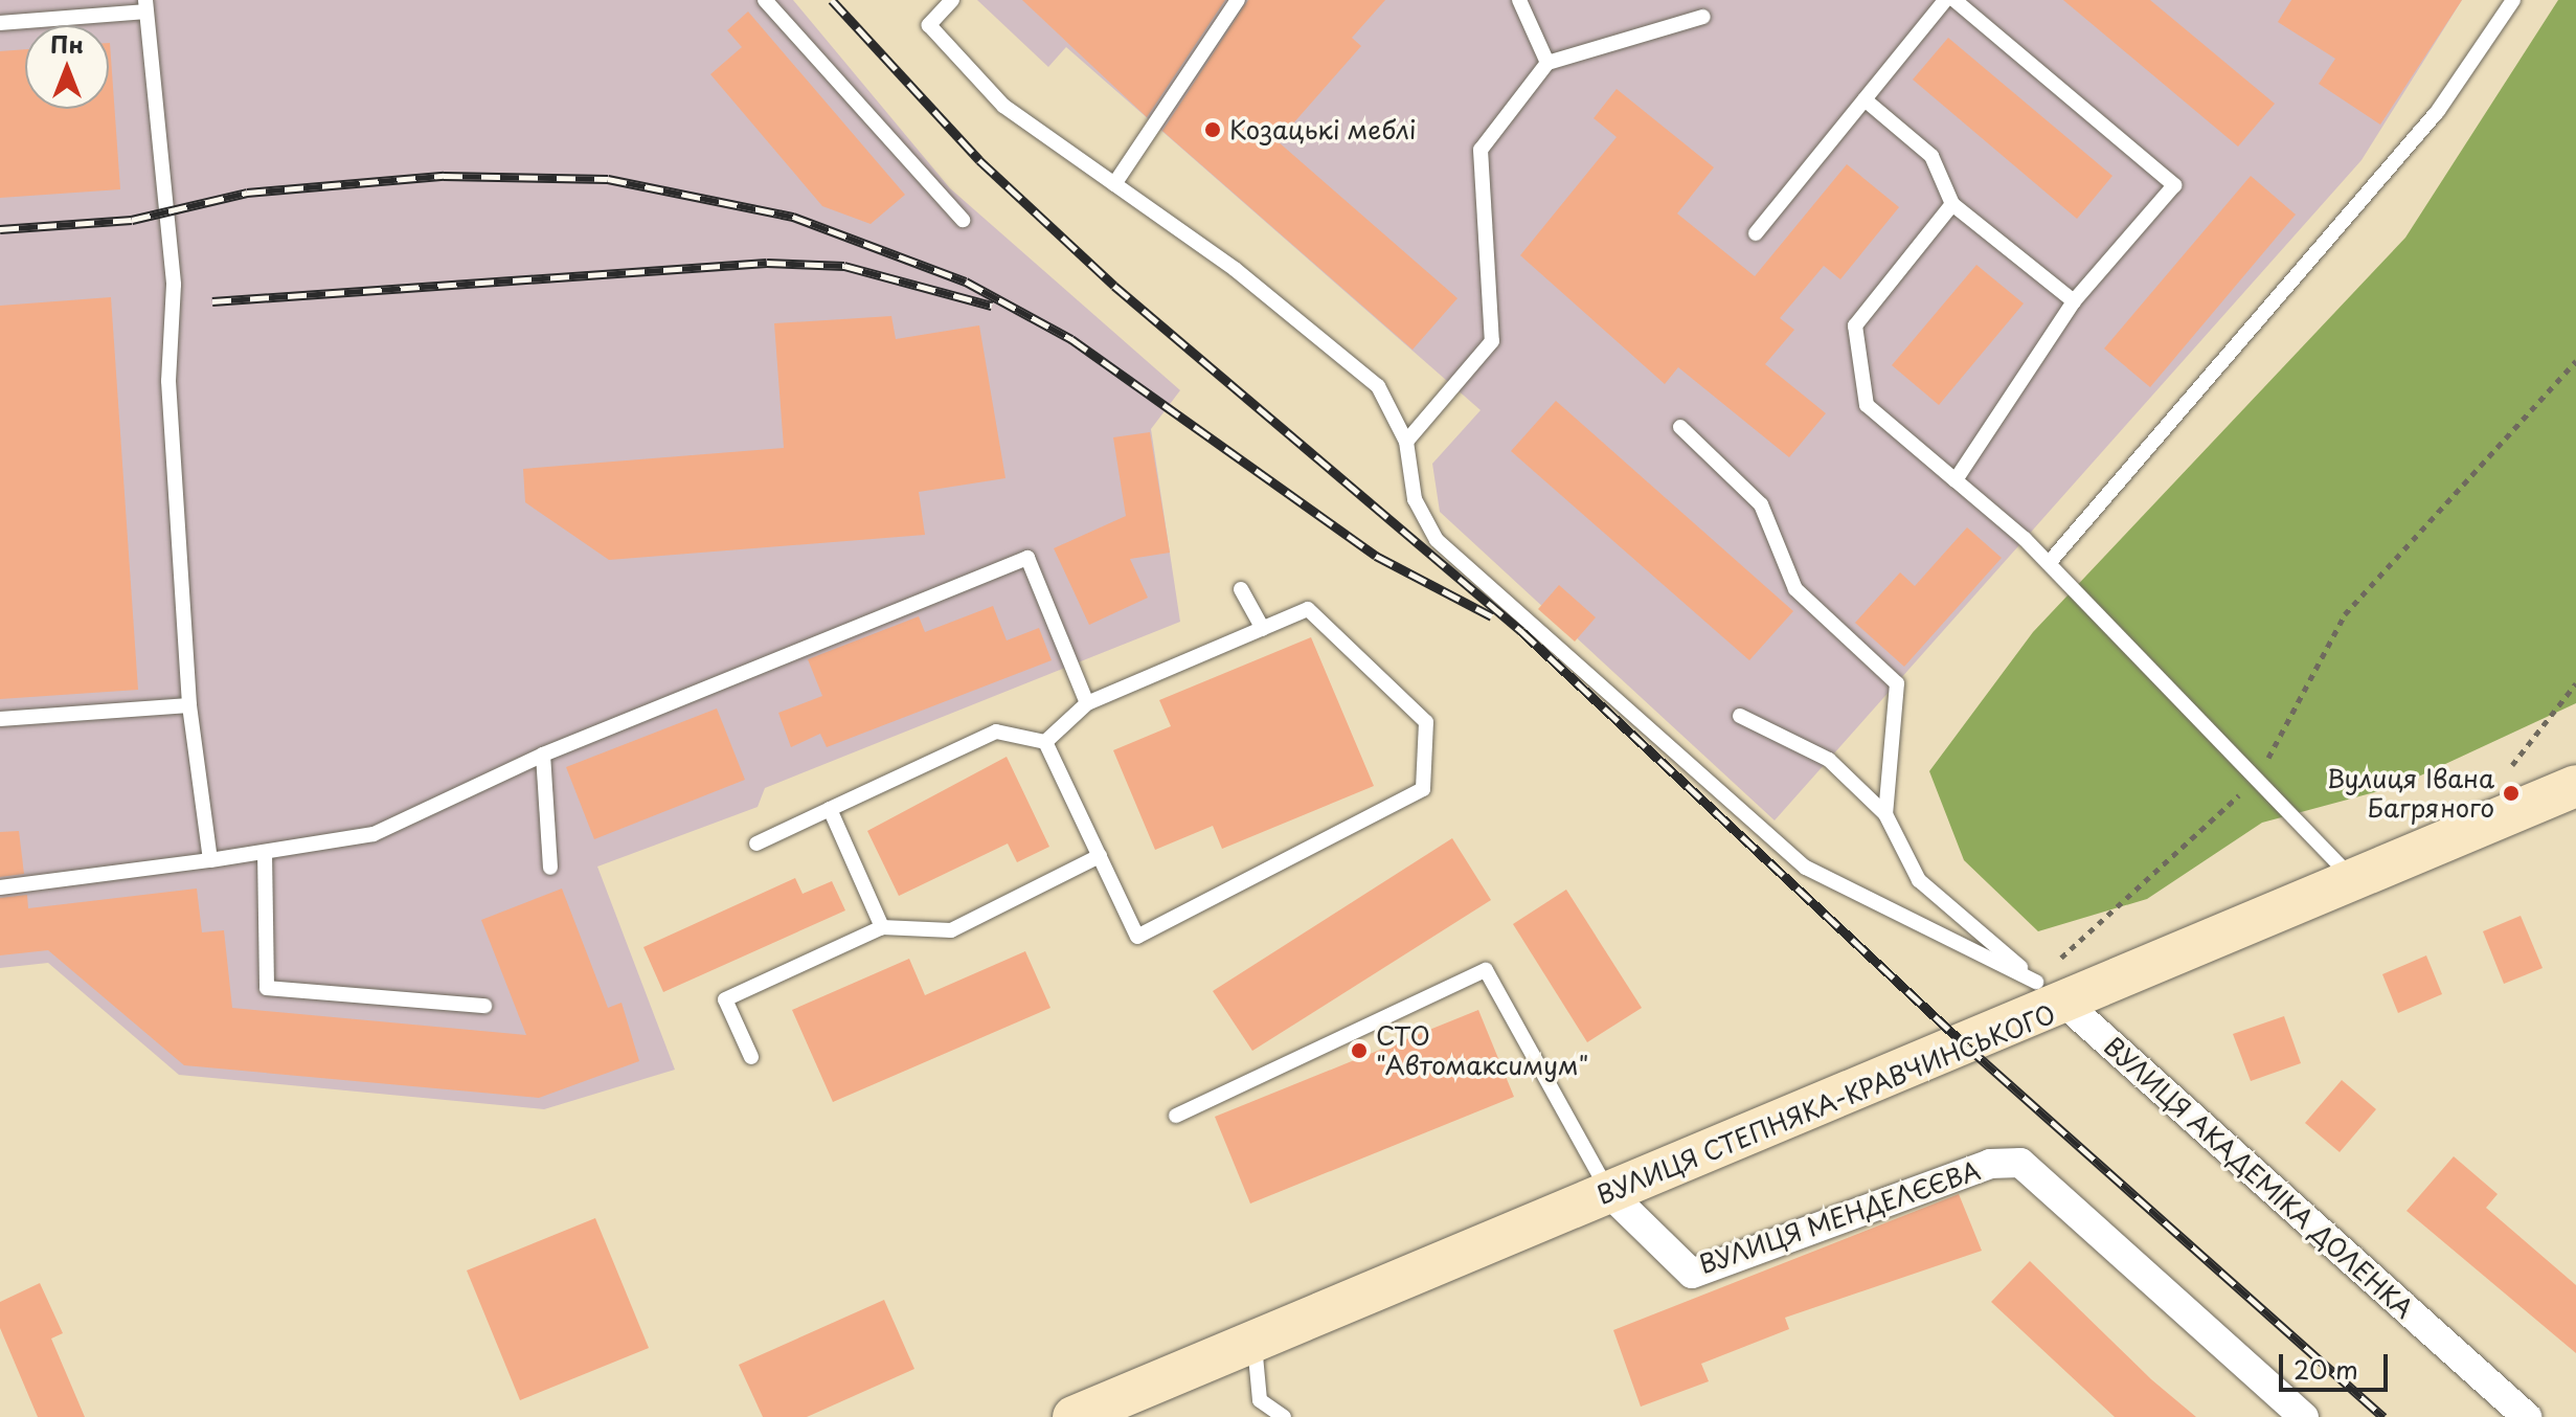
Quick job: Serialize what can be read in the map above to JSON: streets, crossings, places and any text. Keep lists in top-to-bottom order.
{
  "streets": {
    "main road": ["ВУЛИЦЯ СТЕПНЯКА-КРАВЧИНСЬКОГО"],
    "street": ["ВУЛИЦЯ АКАДЕМІКА ДОЛЕНКА", "ВУЛИЦЯ МЕНДЕЛЄЄВА"]
  },
  "crossings": [
    ["ВУЛИЦЯ СТЕПНЯКА-КРАВЧИНСЬКОГО", "ВУЛИЦЯ АКАДЕМІКА ДОЛЕНКА"],
    ["ВУЛИЦЯ СТЕПНЯКА-КРАВЧИНСЬКОГО", "ВУЛИЦЯ МЕНДЕЛЄЄВА"]
  ],
  "places": ["Козацькі меблі", "Вулиця Івана Багряного", "СТО \"Автомаксимум\""],
  "scale_bar": "20 m",
  "north": "top"
}
